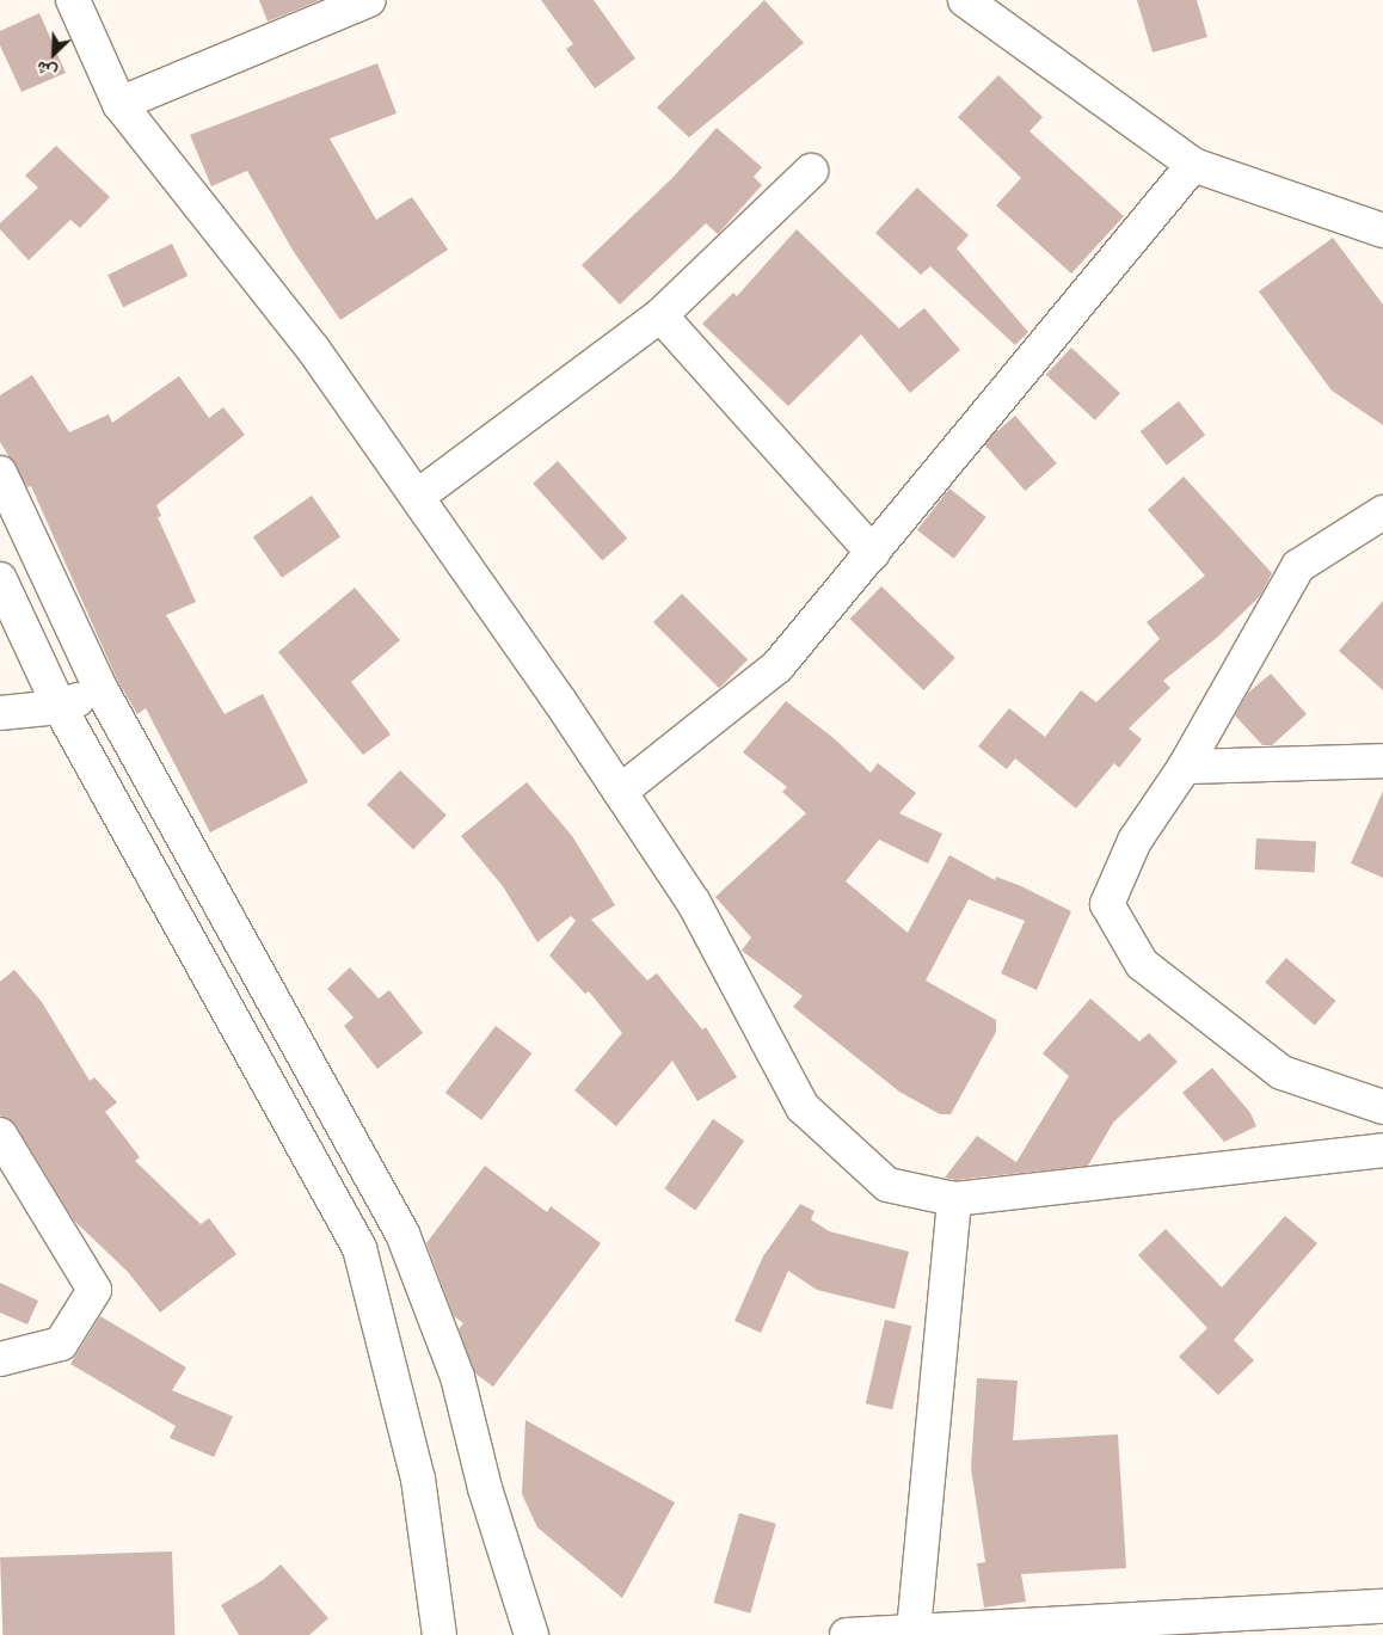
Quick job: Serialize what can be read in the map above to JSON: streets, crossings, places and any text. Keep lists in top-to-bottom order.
{
  "north": "bottom left"
}
